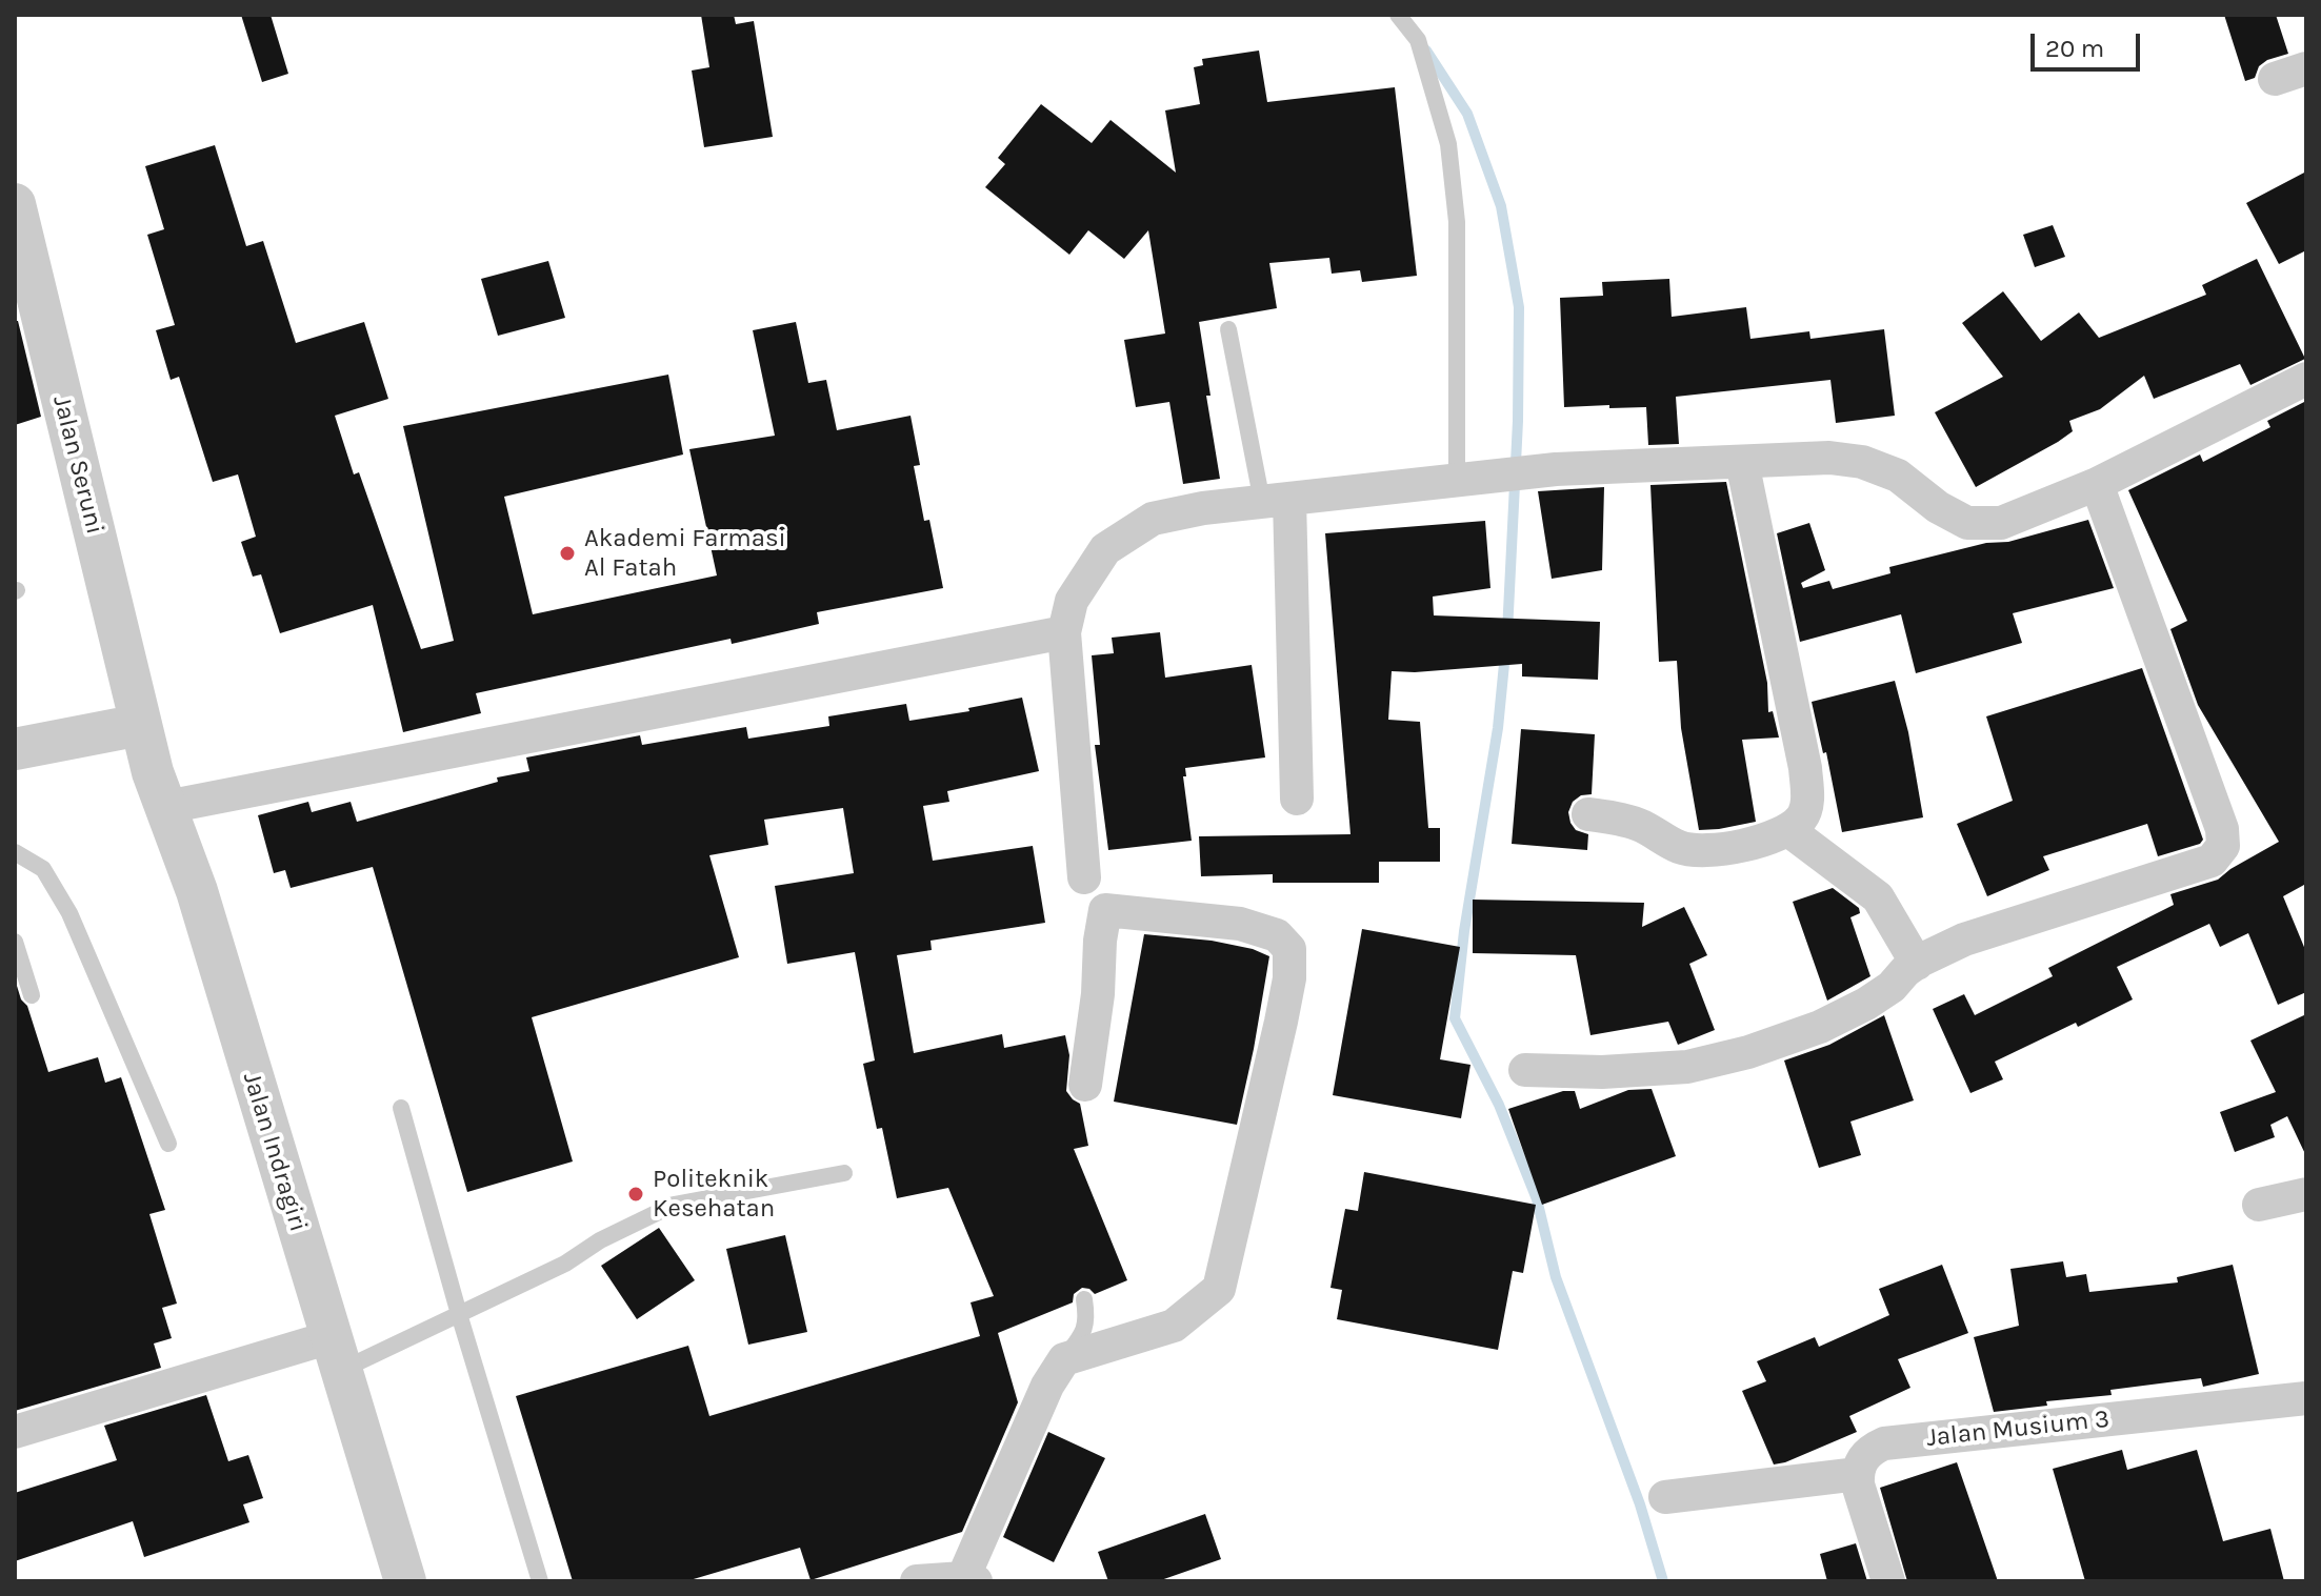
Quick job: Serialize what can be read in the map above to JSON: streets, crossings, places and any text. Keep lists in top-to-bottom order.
{
  "streets": {
    "street": ["Jalan Seruni", "Jalan Indragiri", "Jalan Musium 3"]
  },
  "crossings": [
    ["Jalan Seruni", "Jalan Indragiri"]
  ],
  "places": ["Akademi Farmasi Al Fatah", "Politeknik Kesehatan"],
  "scale_bar": "20 m"
}
